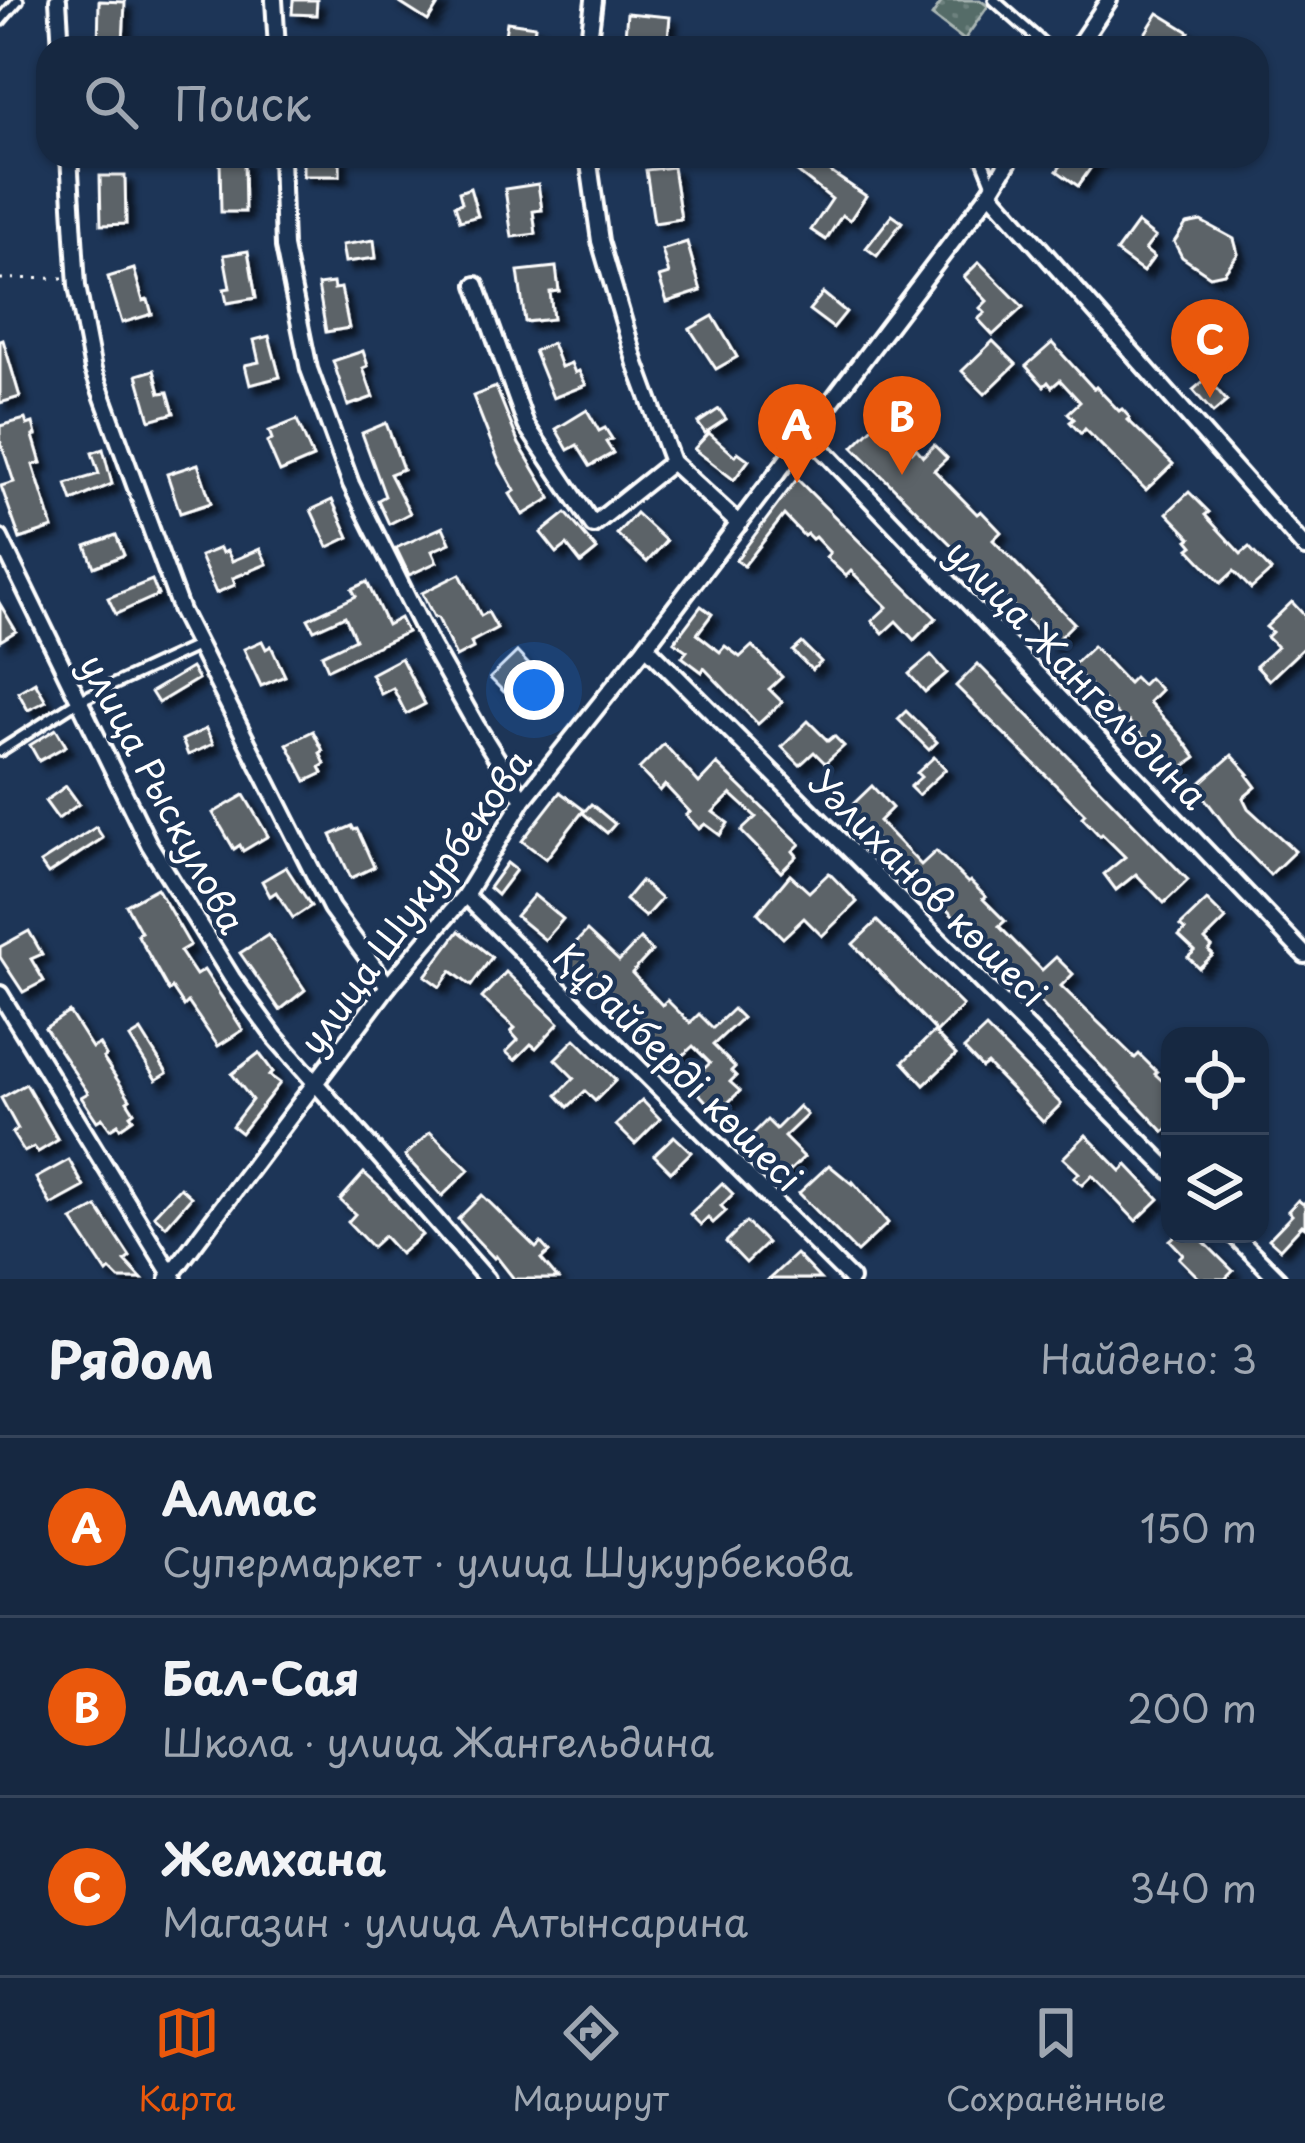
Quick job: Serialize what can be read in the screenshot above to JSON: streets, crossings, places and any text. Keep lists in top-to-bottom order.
{
  "streets": {
    "street": [
      "улица Жангельдина",
      "улица Рыскулова",
      "Уәлиханов көшесі",
      "улица Шукурбекова",
      "Құдайберді көшесі"
    ]
  },
  "crossings": [
    ["улица Жангельдина", "улица Шукурбекова"],
    ["улица Рыскулова", "улица Шукурбекова"],
    ["Уәлиханов көшесі", "улица Шукурбекова"],
    ["улица Шукурбекова", "Құдайберді көшесі"]
  ],
  "page": {
    "search": "Поиск",
    "pins": ["C", "B", "A"],
    "heading": ["Рядом", "Найдено: 3"],
    "list": [
      {
        "mark": "A",
        "name": "Алмас",
        "note": "Супермаркет · улица Шукурбекова",
        "value": "150 m"
      },
      {
        "mark": "B",
        "name": "Бал-Сая",
        "note": "Школа · улица Жангельдина",
        "value": "200 m"
      },
      {
        "mark": "C",
        "name": "Жемхана",
        "note": "Магазин · улица Алтынсарина",
        "value": "340 m"
      }
    ],
    "nav": ["Карта", "Маршрут", "Сохранённые"]
  }
}
